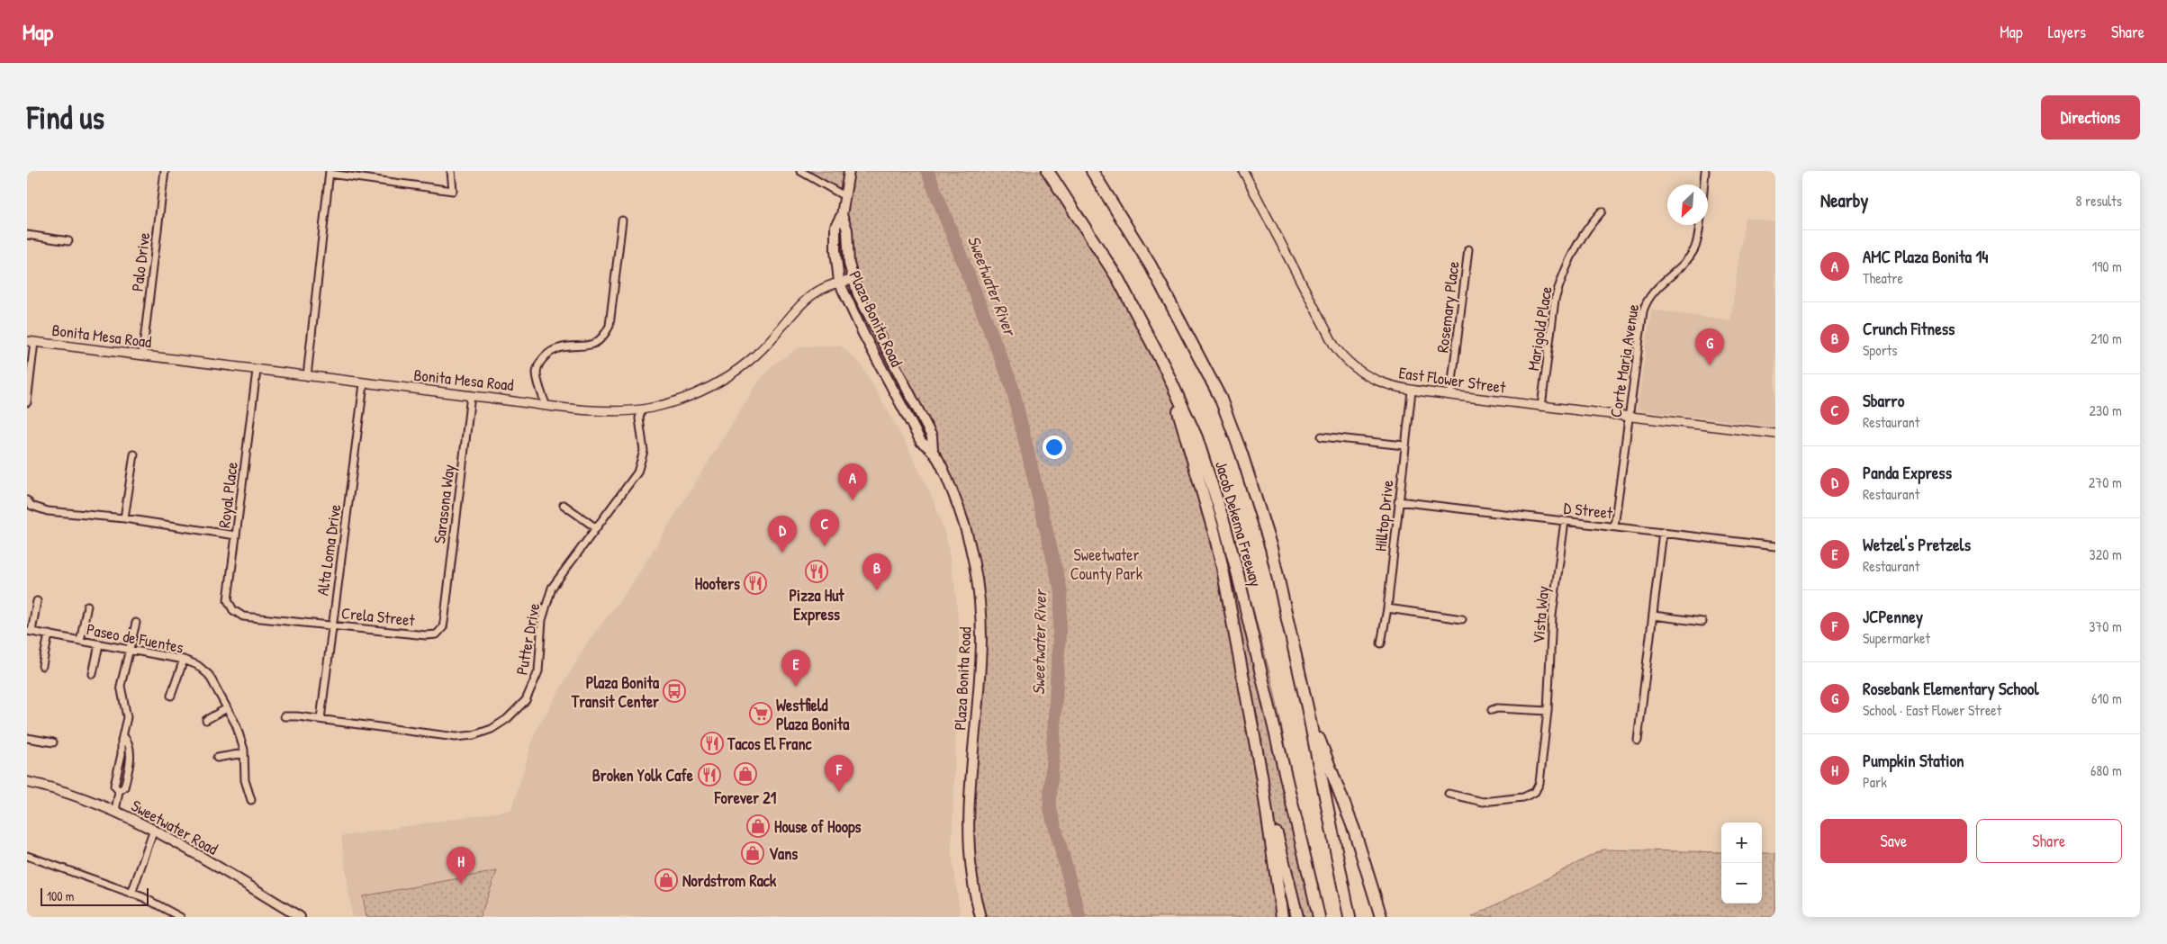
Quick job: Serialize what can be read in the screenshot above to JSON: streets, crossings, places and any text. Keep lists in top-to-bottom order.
{
  "streets": {
    "highway": ["Jacob Dekema Freeway"],
    "main road": ["Plaza Bonita Road", "Sweetwater Road"],
    "street": [
      "Palo Drive",
      "Rosemary Place",
      "Marigold Place",
      "Bonita Mesa Road",
      "Corte Maria Avenue",
      "East Flower Street",
      "Royal Place",
      "Sarasona Way",
      "D Street",
      "Hilltop Drive",
      "Alta Loma Drive",
      "Vista Way",
      "Crela Street",
      "Paseo de Fuentes",
      "Putter Drive"
    ]
  },
  "crossings": [
    ["Palo Drive", "Bonita Mesa Road"],
    ["Rosemary Place", "East Flower Street"],
    ["Plaza Bonita Road", "Bonita Mesa Road"],
    ["Marigold Place", "East Flower Street"],
    ["Bonita Mesa Road", "Royal Place"],
    ["Bonita Mesa Road", "Sarasona Way"],
    ["Bonita Mesa Road", "Alta Loma Drive"],
    ["Bonita Mesa Road", "Putter Drive"],
    ["Corte Maria Avenue", "East Flower Street"],
    ["Corte Maria Avenue", "D Street"],
    ["East Flower Street", "Hilltop Drive"],
    ["Royal Place", "Crela Street"],
    ["Sarasona Way", "Crela Street"],
    ["D Street", "Hilltop Drive"],
    ["D Street", "Vista Way"],
    ["Alta Loma Drive", "Crela Street"],
    ["Alta Loma Drive", "Putter Drive"]
  ],
  "water": ["Sweetwater River"],
  "parks": ["Sweetwater County Park"],
  "places": {
    "restaurant": [
      "Pizza Hut Express",
      "Hooters",
      "Tacos El Franc",
      "Broken Yolk Cafe"
    ],
    "bus stop": ["Plaza Bonita Transit Center"],
    "supermarket": ["Westfield Plaza Bonita"],
    "shop": [
      "Forever 21",
      "House of Hoops",
      "Vans",
      "Nordstrom Rack"
    ]
  },
  "scale_bar": "100 m",
  "north": "bottom left",
  "page": {
    "header": "Map",
    "nav": ["Map", "Layers", "Share"],
    "buttons": [
      "Directions",
      ["Save", "Share"]
    ],
    "title": "Find us",
    "heading": ["Nearby", "8 results"],
    "list": [
      {
        "mark": "A",
        "name": "AMC Plaza Bonita 14",
        "note": "Theatre",
        "value": "190 m"
      },
      {
        "mark": "B",
        "name": "Crunch Fitness",
        "note": "Sports",
        "value": "210 m"
      },
      {
        "mark": "C",
        "name": "Sbarro",
        "note": "Restaurant",
        "value": "230 m"
      },
      {
        "mark": "D",
        "name": "Panda Express",
        "note": "Restaurant",
        "value": "270 m"
      },
      {
        "mark": "E",
        "name": "Wetzel's Pretzels",
        "note": "Restaurant",
        "value": "320 m"
      },
      {
        "mark": "F",
        "name": "JCPenney",
        "note": "Supermarket",
        "value": "370 m"
      },
      {
        "mark": "G",
        "name": "Rosebank Elementary School",
        "note": "School · East Flower Street",
        "value": "610 m"
      },
      {
        "mark": "H",
        "name": "Pumpkin Station",
        "note": "Park",
        "value": "680 m"
      }
    ],
    "pins": [
      "G",
      "A",
      "C",
      "D",
      "B",
      "E",
      "F",
      "H"
    ],
    "map_buttons": ["+", "−"],
    "scale": "100 m"
  }
}
